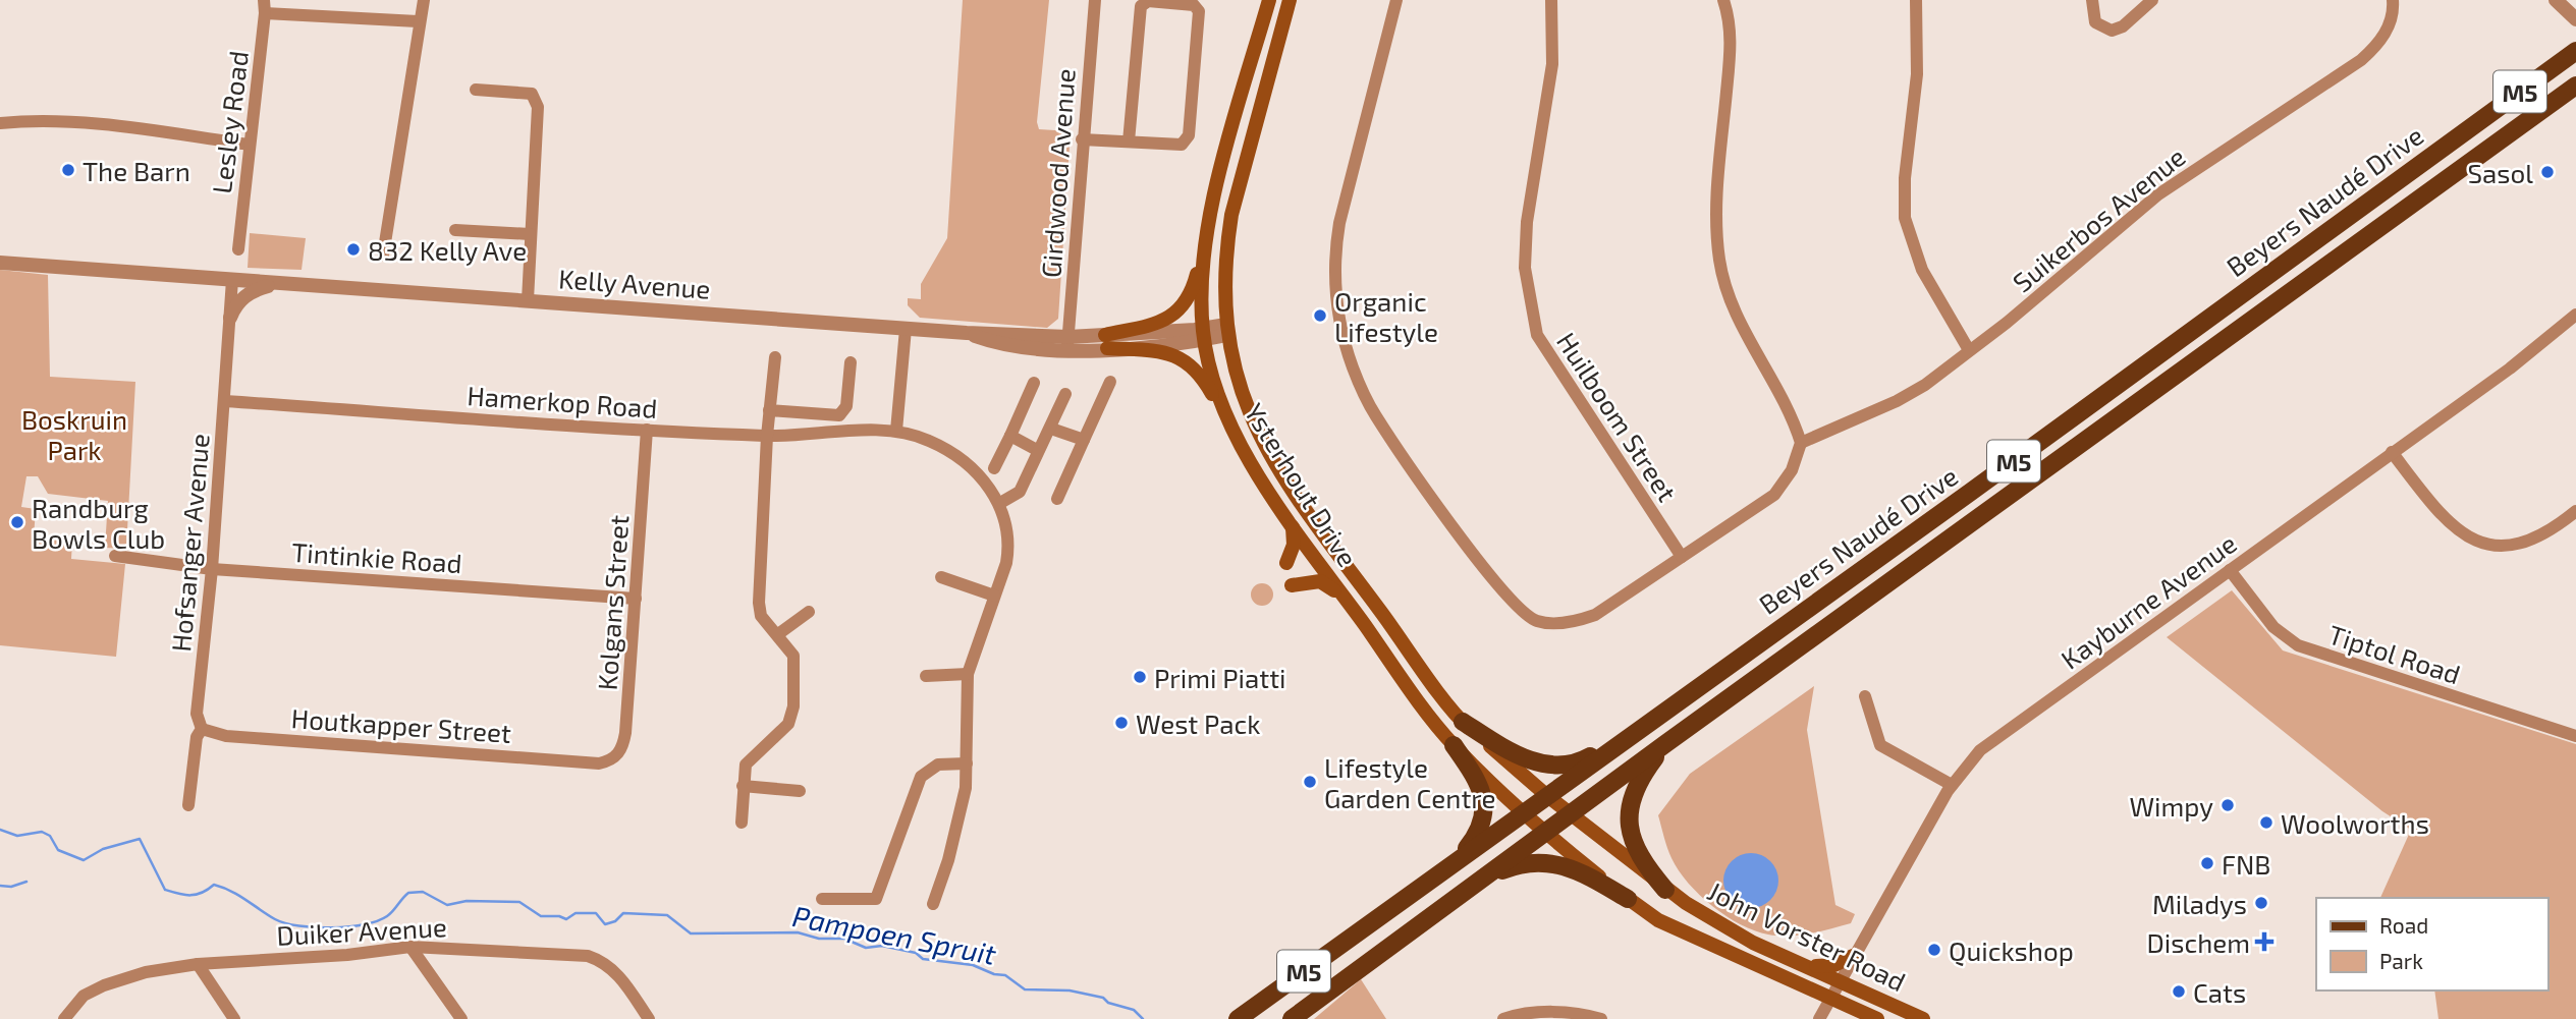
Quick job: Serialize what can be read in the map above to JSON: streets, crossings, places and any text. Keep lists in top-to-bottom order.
{
  "streets": {
    "main road": [
      "M5",
      "Beyers Naudé Drive",
      "Ysterhout Drive",
      "John Vorster Road"
    ],
    "street": [
      "Lesley Road",
      "Girdwood Avenue",
      "Suikerbos Avenue",
      "Kelly Avenue",
      "Hamerkop Road",
      "Huilboom Street",
      "Hofsanger Avenue",
      "Tintinkie Road",
      "Kayburne Avenue",
      "Kolgans Street",
      "Tiptol Road",
      "Houtkapper Street",
      "Duiker Avenue"
    ]
  },
  "crossings": [
    ["Girdwood Avenue", "Kelly Avenue"],
    ["Beyers Naudé Drive", "Ysterhout Drive"],
    ["Beyers Naudé Drive", "John Vorster Road"],
    ["Kelly Avenue", "Ysterhout Drive"],
    ["Kelly Avenue", "Hofsanger Avenue"],
    ["Hamerkop Road", "Hofsanger Avenue"],
    ["Hamerkop Road", "Kolgans Street"],
    ["Ysterhout Drive", "John Vorster Road"],
    ["Hofsanger Avenue", "Tintinkie Road"],
    ["Hofsanger Avenue", "Houtkapper Street"],
    ["Tintinkie Road", "Kolgans Street"],
    ["Kayburne Avenue", "Tiptol Road"],
    ["Kayburne Avenue", "John Vorster Road"],
    ["Kolgans Street", "Houtkapper Street"]
  ],
  "water": ["Pampoen Spruit"],
  "parks": ["Boskruin Park"],
  "places": {
    "other": [
      "The Barn",
      "Sasol",
      "832 Kelly Ave",
      "Organic Lifestyle",
      "Randburg Bowls Club",
      "Primi Piatti",
      "West Pack",
      "Lifestyle Garden Centre",
      "Wimpy",
      "Woolworths",
      "FNB",
      "Miladys",
      "Quickshop",
      "Cats"
    ],
    "health": ["Dischem"]
  },
  "legend": ["Road", "Park"]
}
